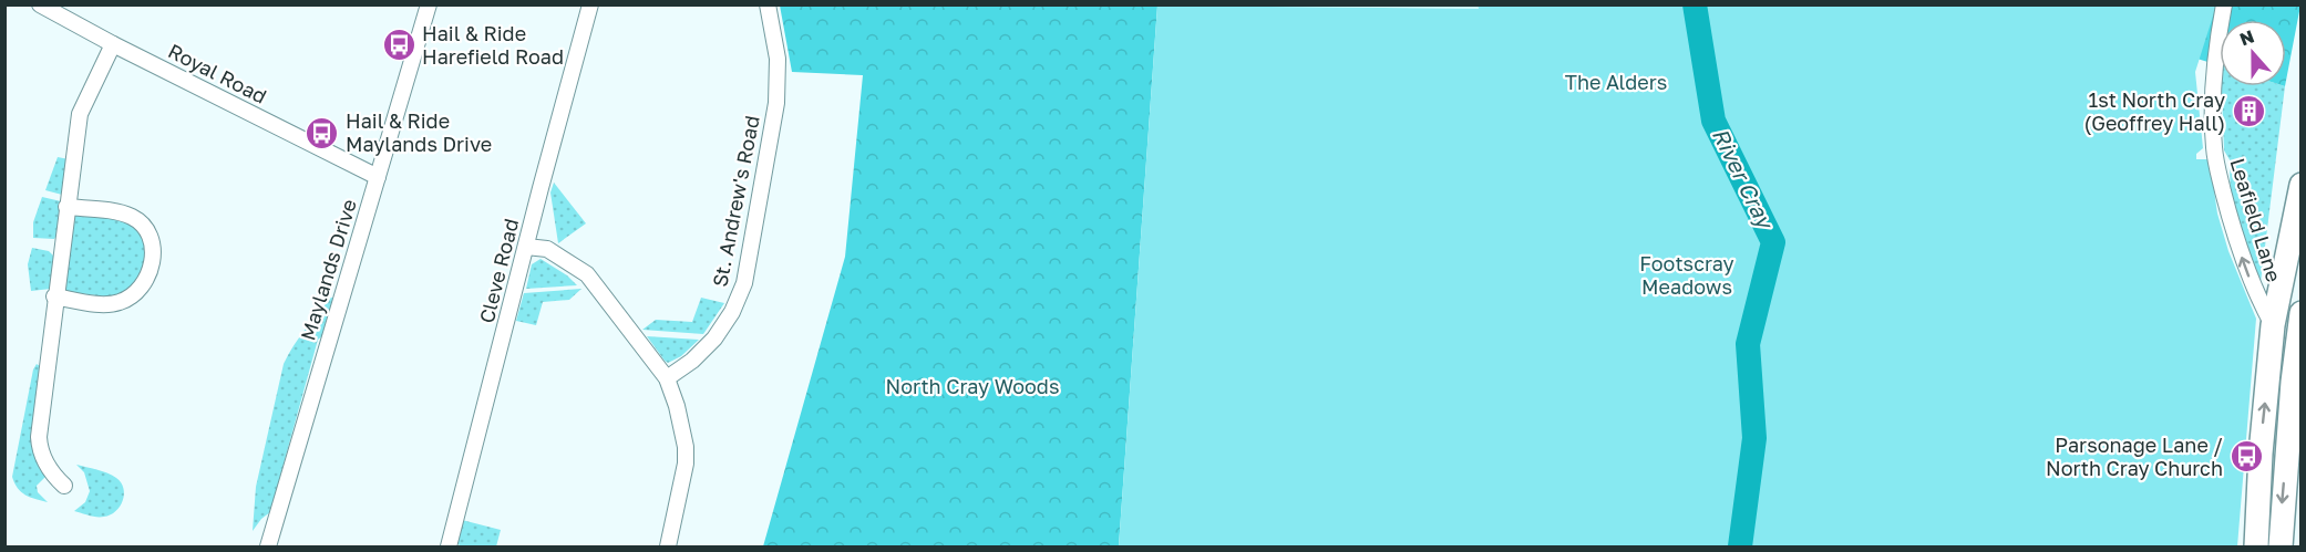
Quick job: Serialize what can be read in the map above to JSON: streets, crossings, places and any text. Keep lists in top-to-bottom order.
{
  "streets": {
    "street": [
      "Royal Road",
      "St. Andrew's Road",
      "Leafield Lane",
      "Maylands Drive",
      "Cleve Road"
    ]
  },
  "crossings": [
    ["Royal Road", "Maylands Drive"]
  ],
  "one_way": ["Leafield Lane"],
  "water": ["River Cray"],
  "parks": ["The Alders", "Footscray Meadows", "North Cray Woods"],
  "places": {
    "bus stop": ["Hail & Ride Harefield Road", "Hail & Ride Maylands Drive", "Parsonage Lane / North Cray Church"],
    "building": ["1st North Cray (Geoffrey Hall)"]
  },
  "north": "top"
}
